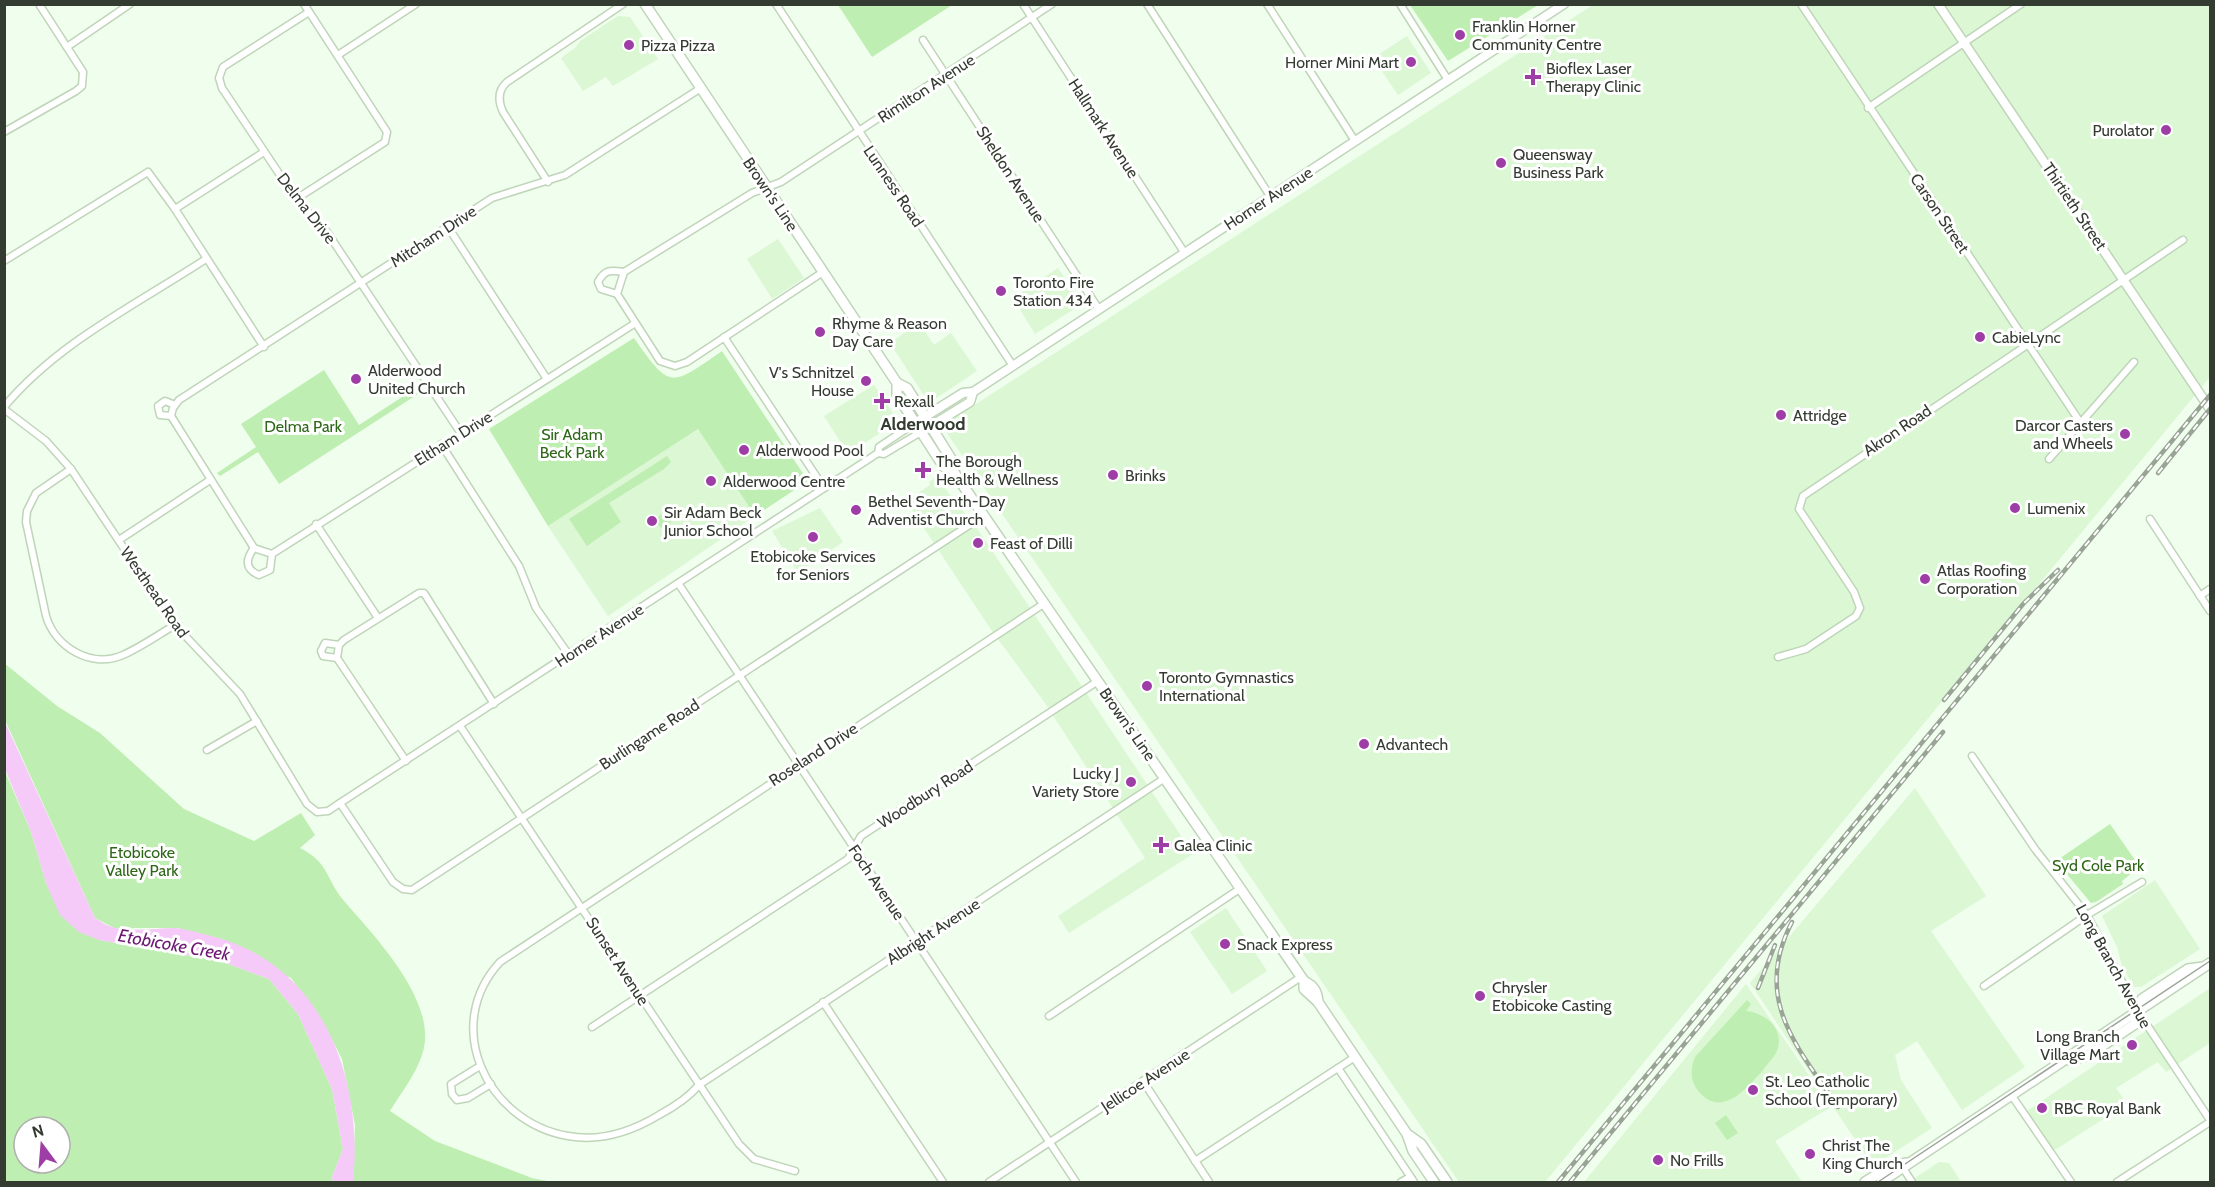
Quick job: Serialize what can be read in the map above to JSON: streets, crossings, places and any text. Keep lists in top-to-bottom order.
{
  "streets": {
    "main road": ["Brown's Line", "Horner Avenue", "Thirtieth Street"],
    "street": [
      "Rimilton Avenue",
      "Hallmark Avenue",
      "Sheldon Avenue",
      "Lunness Road",
      "Delma Drive",
      "Carson Street",
      "Mitcham Drive",
      "Akron Road",
      "Eltham Drive",
      "Westhead Road",
      "Burlingame Road",
      "Roseland Drive",
      "Woodbury Road",
      "Foch Avenue",
      "Albright Avenue",
      "Sunset Avenue",
      "Long Branch Avenue",
      "Jellicoe Avenue"
    ]
  },
  "crossings": [
    ["Rimilton Avenue", "Hallmark Avenue"],
    ["Rimilton Avenue", "Sheldon Avenue"],
    ["Rimilton Avenue", "Lunness Road"],
    ["Rimilton Avenue", "Brown's Line"],
    ["Hallmark Avenue", "Horner Avenue"],
    ["Sheldon Avenue", "Horner Avenue"],
    ["Lunness Road", "Horner Avenue"],
    ["Brown's Line", "Horner Avenue"],
    ["Brown's Line", "Mitcham Drive"],
    ["Brown's Line", "Burlingame Road"],
    ["Brown's Line", "Roseland Drive"],
    ["Brown's Line", "Woodbury Road"],
    ["Brown's Line", "Albright Avenue"],
    ["Brown's Line", "Jellicoe Avenue"],
    ["Horner Avenue", "Westhead Road"],
    ["Horner Avenue", "Burlingame Road"],
    ["Horner Avenue", "Foch Avenue"],
    ["Horner Avenue", "Sunset Avenue"],
    ["Thirtieth Street", "Akron Road"],
    ["Delma Drive", "Mitcham Drive"],
    ["Delma Drive", "Eltham Drive"],
    ["Carson Street", "Akron Road"],
    ["Burlingame Road", "Foch Avenue"],
    ["Burlingame Road", "Sunset Avenue"],
    ["Roseland Drive", "Foch Avenue"],
    ["Roseland Drive", "Albright Avenue"],
    ["Roseland Drive", "Sunset Avenue"],
    ["Woodbury Road", "Foch Avenue"],
    ["Woodbury Road", "Sunset Avenue"],
    ["Foch Avenue", "Albright Avenue"],
    ["Foch Avenue", "Jellicoe Avenue"],
    ["Albright Avenue", "Sunset Avenue"]
  ],
  "districts": ["Alderwood"],
  "water": ["Etobicoke Creek"],
  "parks": [
    "Delma Park",
    "Sir Adam Beck Park",
    "Etobicoke Valley Park",
    "Syd Cole Park"
  ],
  "places": {
    "other": [
      "Franklin Horner Community Centre",
      "Pizza Pizza",
      "Horner Mini Mart",
      "Purolator",
      "Queensway Business Park",
      "Toronto Fire Station 434",
      "Rhyme & Reason Day Care",
      "CabieLync",
      "Alderwood United Church",
      "V's Schnitzel House",
      "Attridge",
      "Darcor Casters and Wheels",
      "Alderwood Pool",
      "Brinks",
      "Alderwood Centre",
      "Lumenix",
      "Bethel Seventh-Day Adventist Church",
      "Sir Adam Beck Junior School",
      "Etobicoke Services for Seniors",
      "Feast of Dilli",
      "Atlas Roofing Corporation",
      "Toronto Gymnastics International",
      "Advantech",
      "Lucky J Variety Store",
      "Snack Express",
      "Chrysler Etobicoke Casting",
      "Long Branch Village Mart",
      "St. Leo Catholic School (Temporary)",
      "RBC Royal Bank",
      "Christ The King Church",
      "No Frills"
    ],
    "health": [
      "Bioflex Laser Therapy Clinic",
      "Rexall",
      "The Borough Health & Wellness",
      "Galea Clinic"
    ]
  },
  "north": "top"
}
